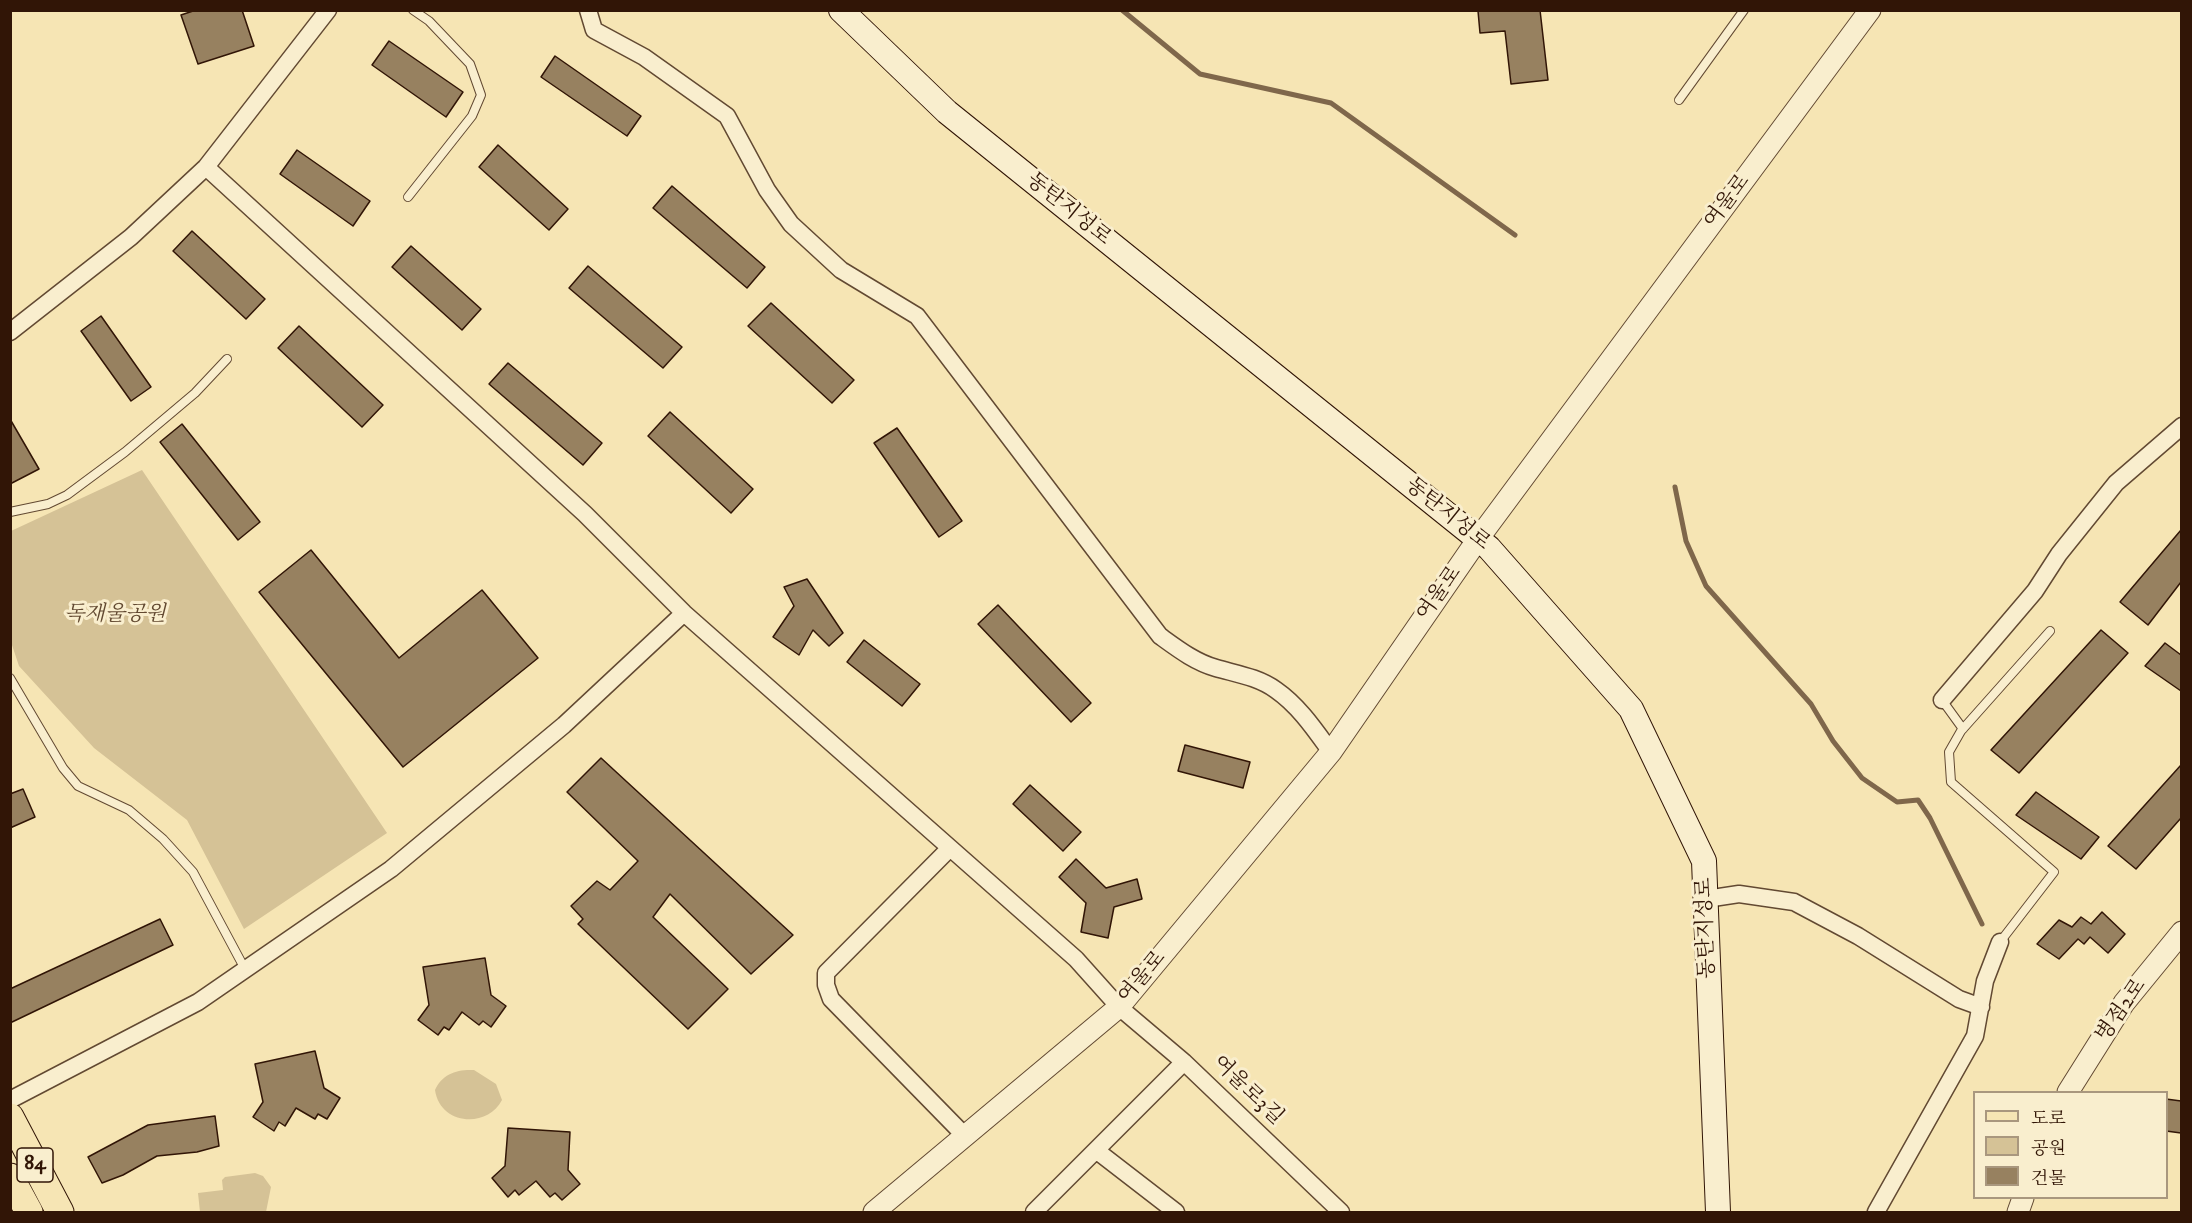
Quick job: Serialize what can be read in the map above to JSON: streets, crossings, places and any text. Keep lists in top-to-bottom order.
{
  "streets": {
    "main road": ["동탄지성로", "84"],
    "street": ["여울로", "병점2로", "여울로3길"]
  },
  "crossings": [
    ["여울로", "동탄지성로"],
    ["여울로", "여울로3길"]
  ],
  "parks": ["독재울공원"],
  "legend": ["도로", "공원", "건물"]
}
